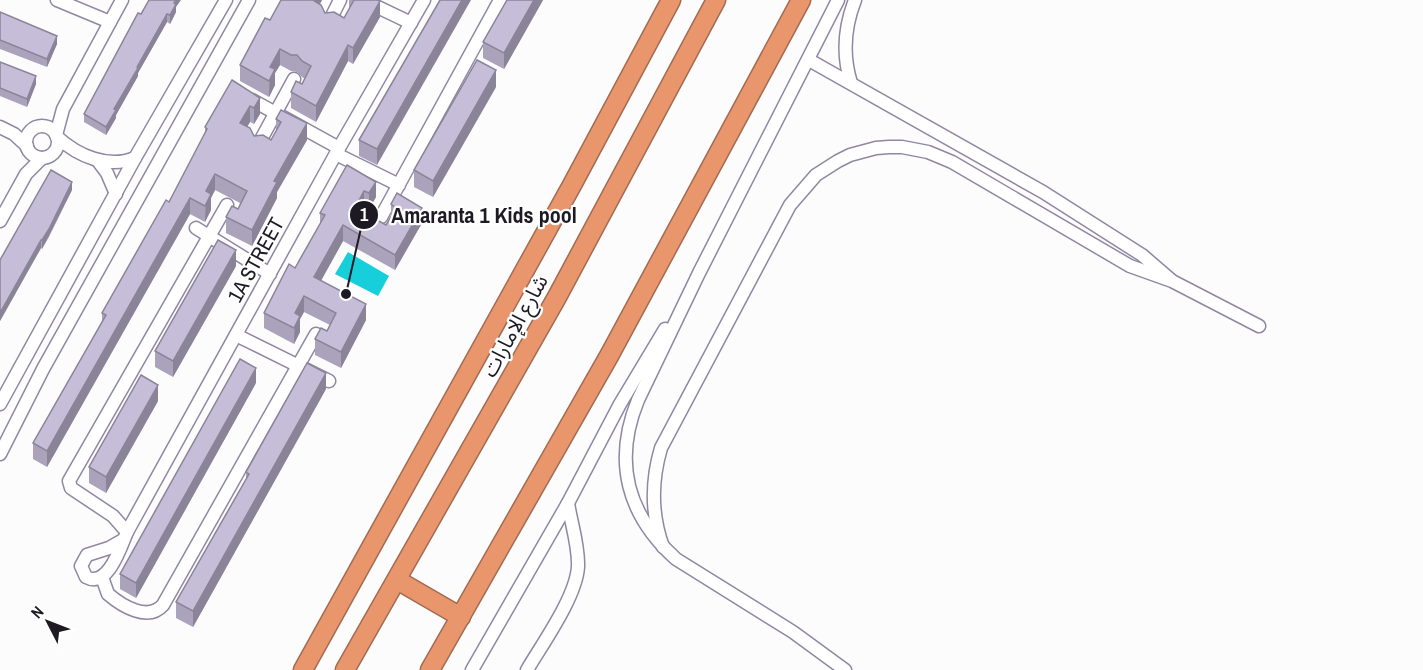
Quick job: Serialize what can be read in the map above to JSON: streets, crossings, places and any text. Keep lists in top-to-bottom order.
{
  "streets": {
    "highway": ["شارع الإمارات"],
    "street": ["1A STREET"]
  },
  "places": ["Amaranta 1 Kids pool"],
  "north": "top left"
}
